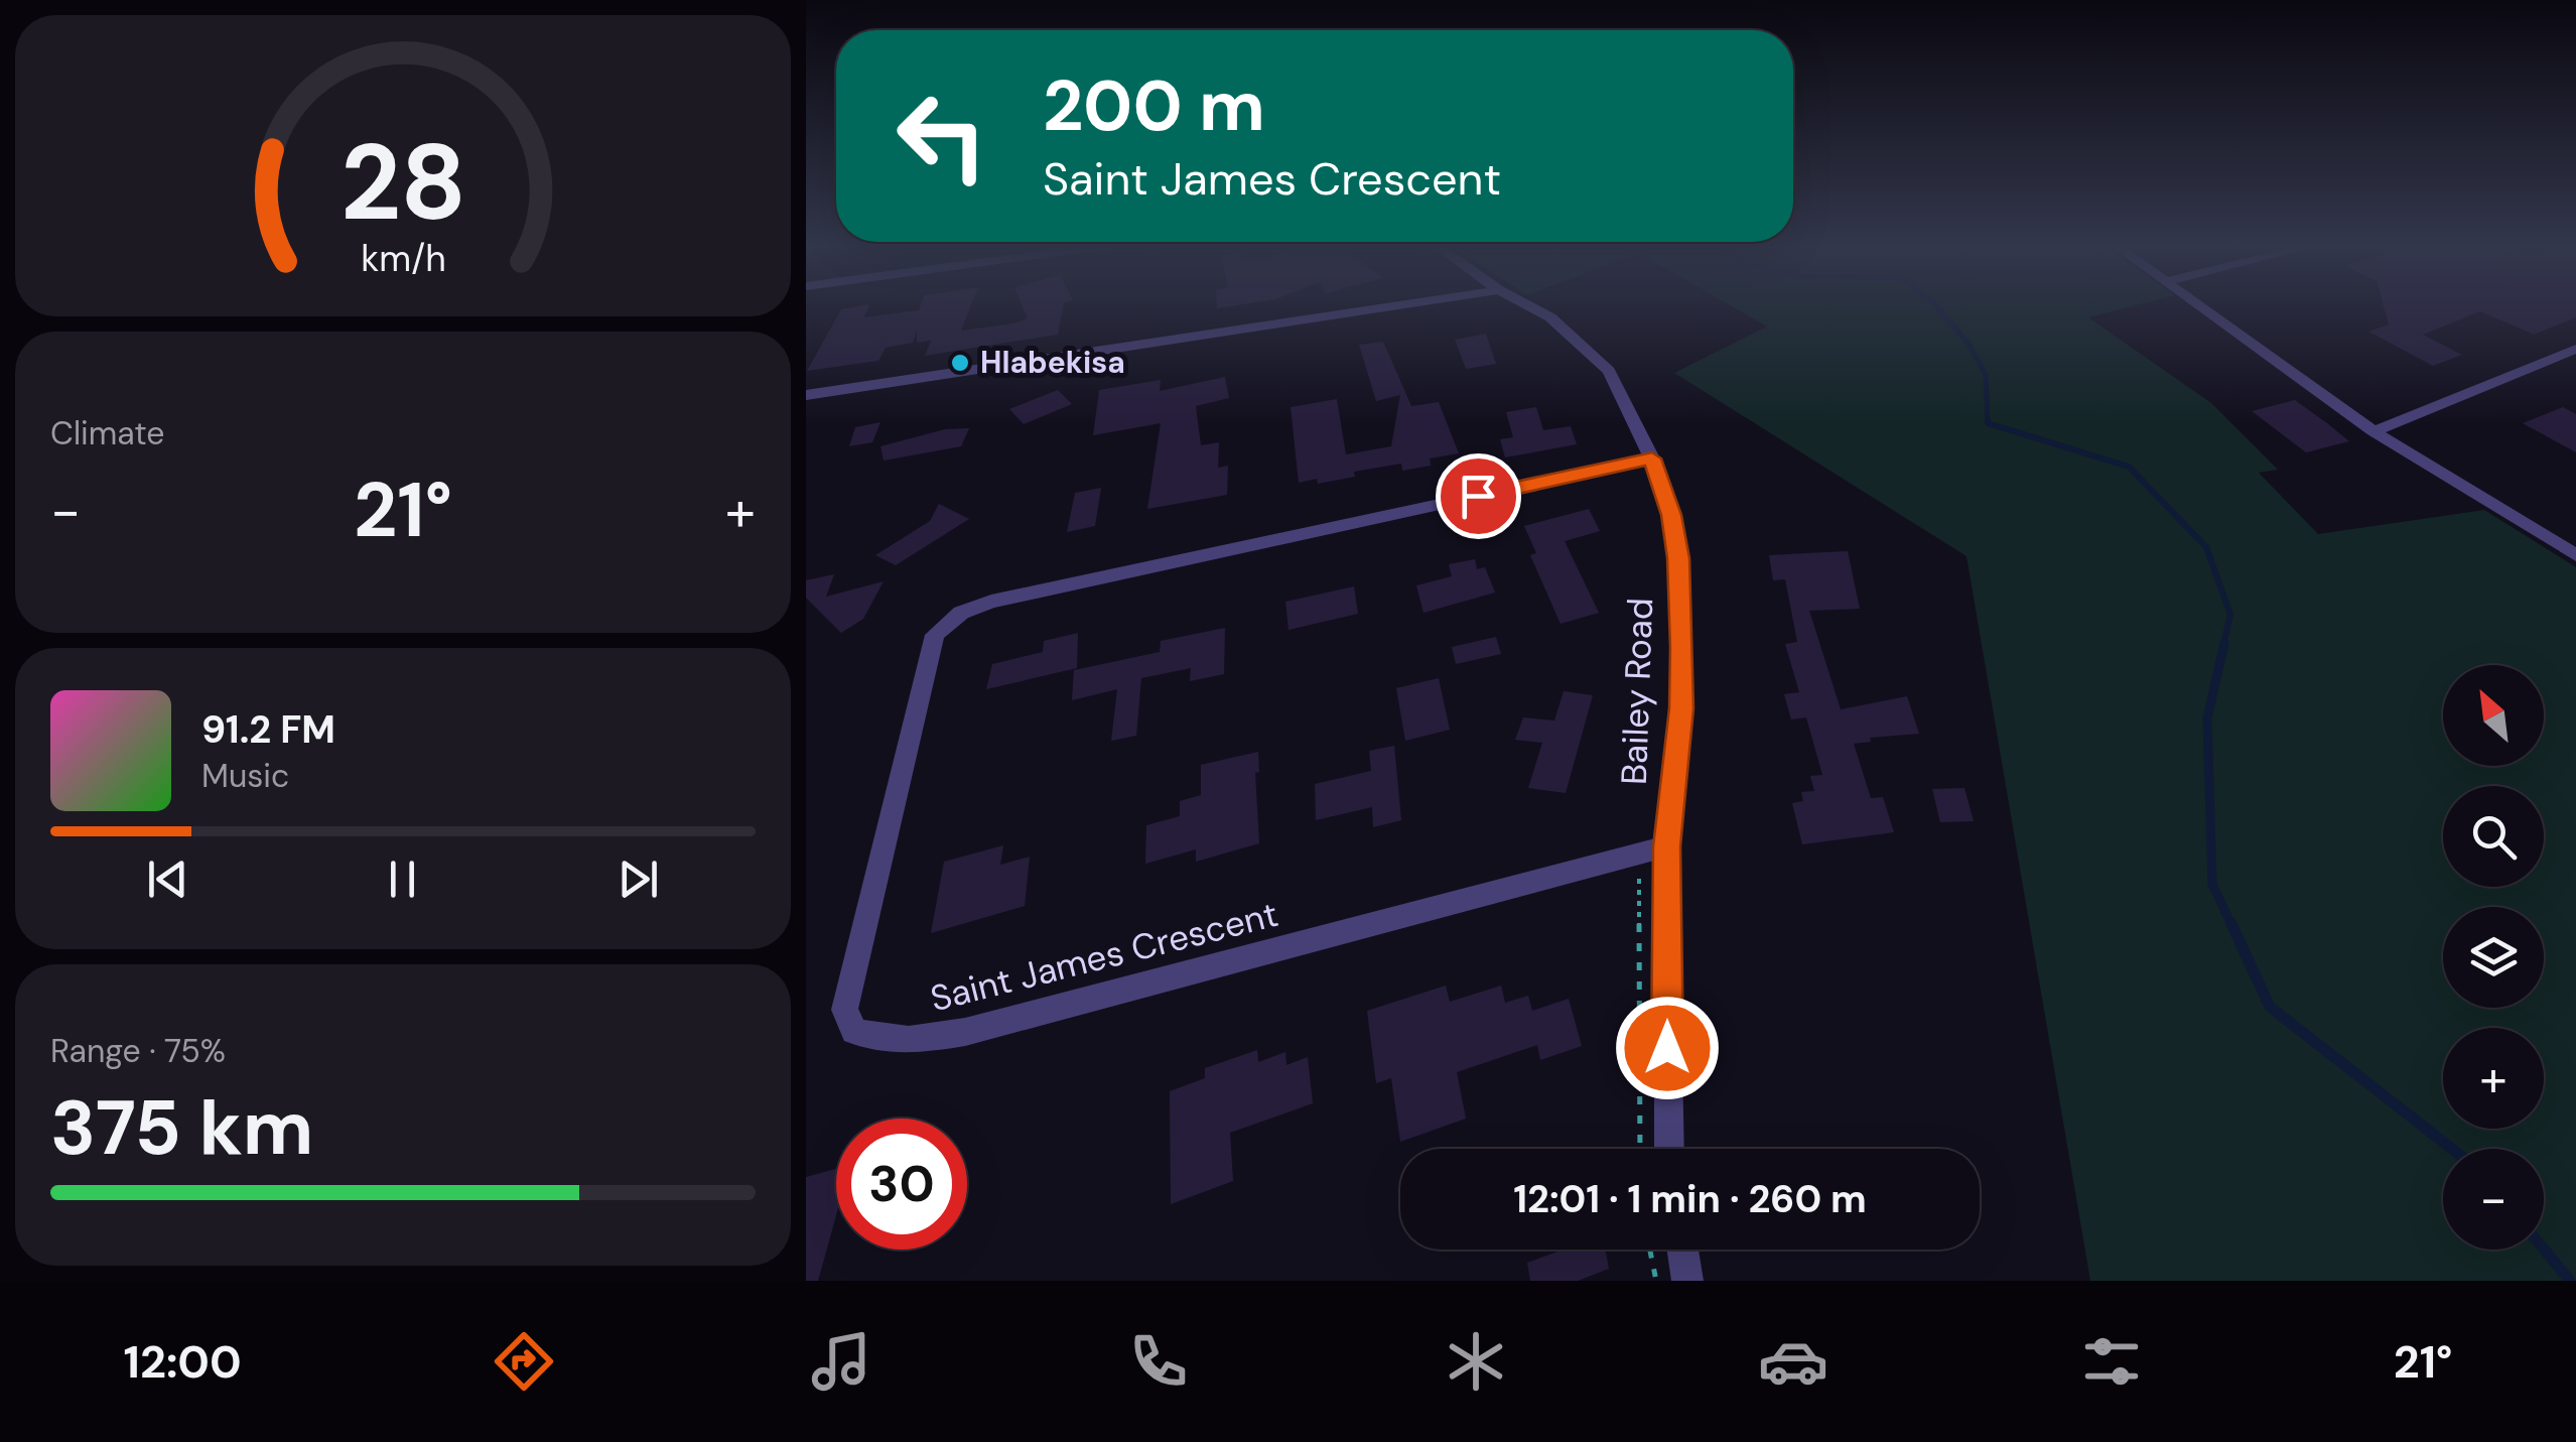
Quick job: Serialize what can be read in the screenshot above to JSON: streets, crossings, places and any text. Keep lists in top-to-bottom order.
{
  "streets": {
    "street": ["Bailey Road", "Saint James Crescent"]
  },
  "crossings": [
    ["Bailey Road", "Saint James Crescent"]
  ],
  "places": ["Hlabekisa"],
  "north": "top left",
  "page": {
    "turn": ["200 m", "Saint James Crescent"],
    "tile": [
      "Climate",
      ["Range · 75%", "375 km"]
    ],
    "heat": ["−", "21°", "+"],
    "map_buttons": ["+", "−"],
    "song": ["91.2 FM", "Music"],
    "limit": "30",
    "trip": "12:01 · 1 min · 260 m",
    "tabs": ["12:00", "21°"],
    "gauge": ["28", "km/h"]
  }
}
